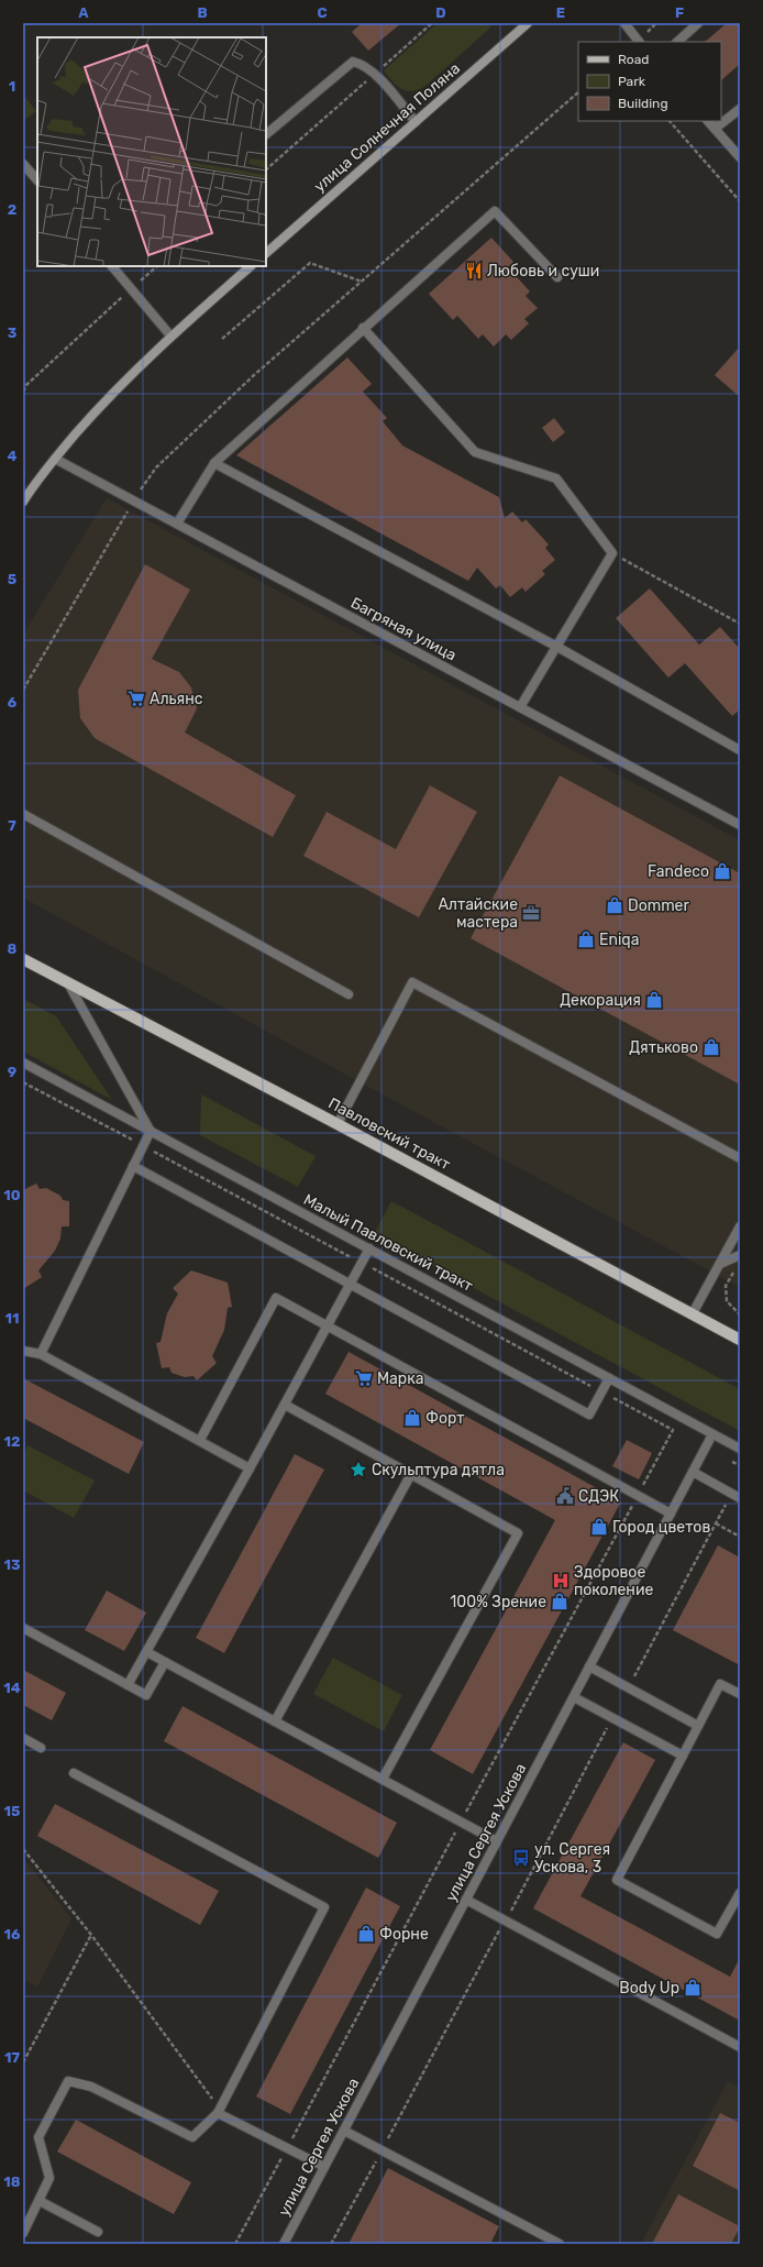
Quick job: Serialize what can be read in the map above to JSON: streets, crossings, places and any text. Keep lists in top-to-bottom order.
{
  "streets": {
    "main road": ["Павловский тракт"],
    "street": [
      "улица Солнечная Поляна",
      "Багряная улица",
      "Малый Павловский тракт",
      "улица Сергея Ускова"
    ]
  },
  "crossings": [
    ["Малый Павловский тракт", "улица Сергея Ускова"]
  ],
  "places": {
    "restaurant": ["Любовь и суши"],
    "supermarket": ["Альянс", "Марка"],
    "shop": [
      "Fandeco",
      "Dommer",
      "Eniqa",
      "Декорация",
      "Дятьково",
      "Форт",
      "Город цветов",
      "100% Зрение",
      "Форне",
      "Body Up"
    ],
    "office": ["Алтайские мастера"],
    "place": ["Скульптура дятла"],
    "public building": ["СДЭК"],
    "hospital": ["Здоровое поколение"],
    "bus stop": ["ул. Сергея Ускова, 3"]
  },
  "legend": ["Road", "Park", "Building"],
  "grid": {
    "columns": [
      "A",
      "B",
      "C",
      "D",
      "E",
      "F"
    ],
    "rows": [
      "1",
      "2",
      "3",
      "4",
      "5",
      "6",
      "7",
      "8",
      "9",
      "10",
      "11",
      "12",
      "13",
      "14",
      "15",
      "16",
      "17",
      "18"
    ]
  }
}
